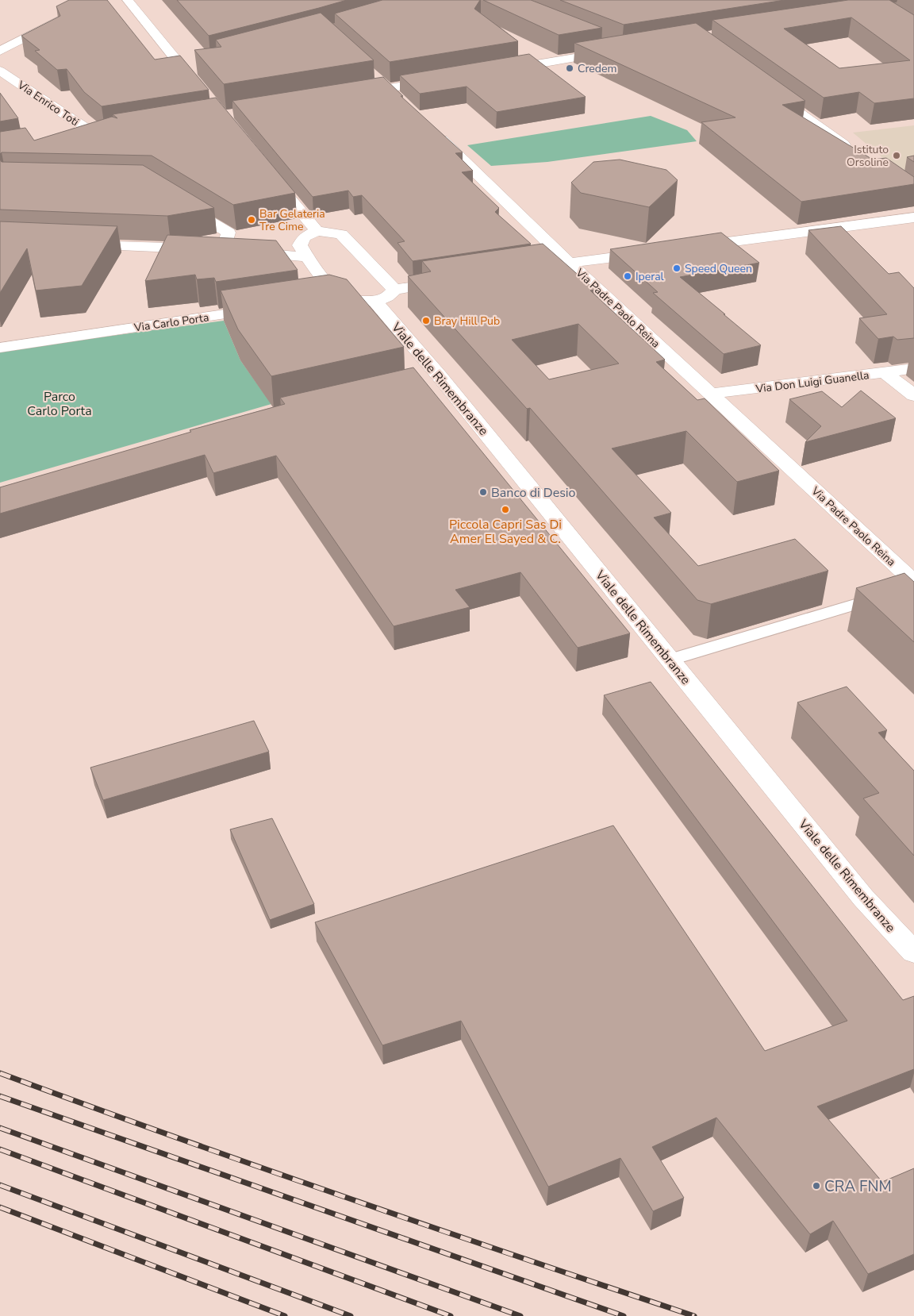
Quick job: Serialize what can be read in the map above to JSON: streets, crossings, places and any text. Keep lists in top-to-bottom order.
{
  "streets": {
    "street": [
      "Via Enrico Toti",
      "Via Padre Paolo Reina",
      "Via Carlo Porta",
      "Viale delle Rimembranze",
      "Via Don Luigi Guanella"
    ]
  },
  "crossings": [
    ["Via Padre Paolo Reina", "Via Don Luigi Guanella"]
  ],
  "parks": ["Parco Carlo Porta"],
  "places": [
    "Credem",
    "Istituto Orsoline",
    "Bar Gelateria Tre Cime",
    "Speed Queen",
    "Iperal",
    "Bray Hill Pub",
    "Banco di Desio",
    "Piccola Capri Sas Di Amer El Sayed & C.",
    "CRA FNM"
  ]
}
